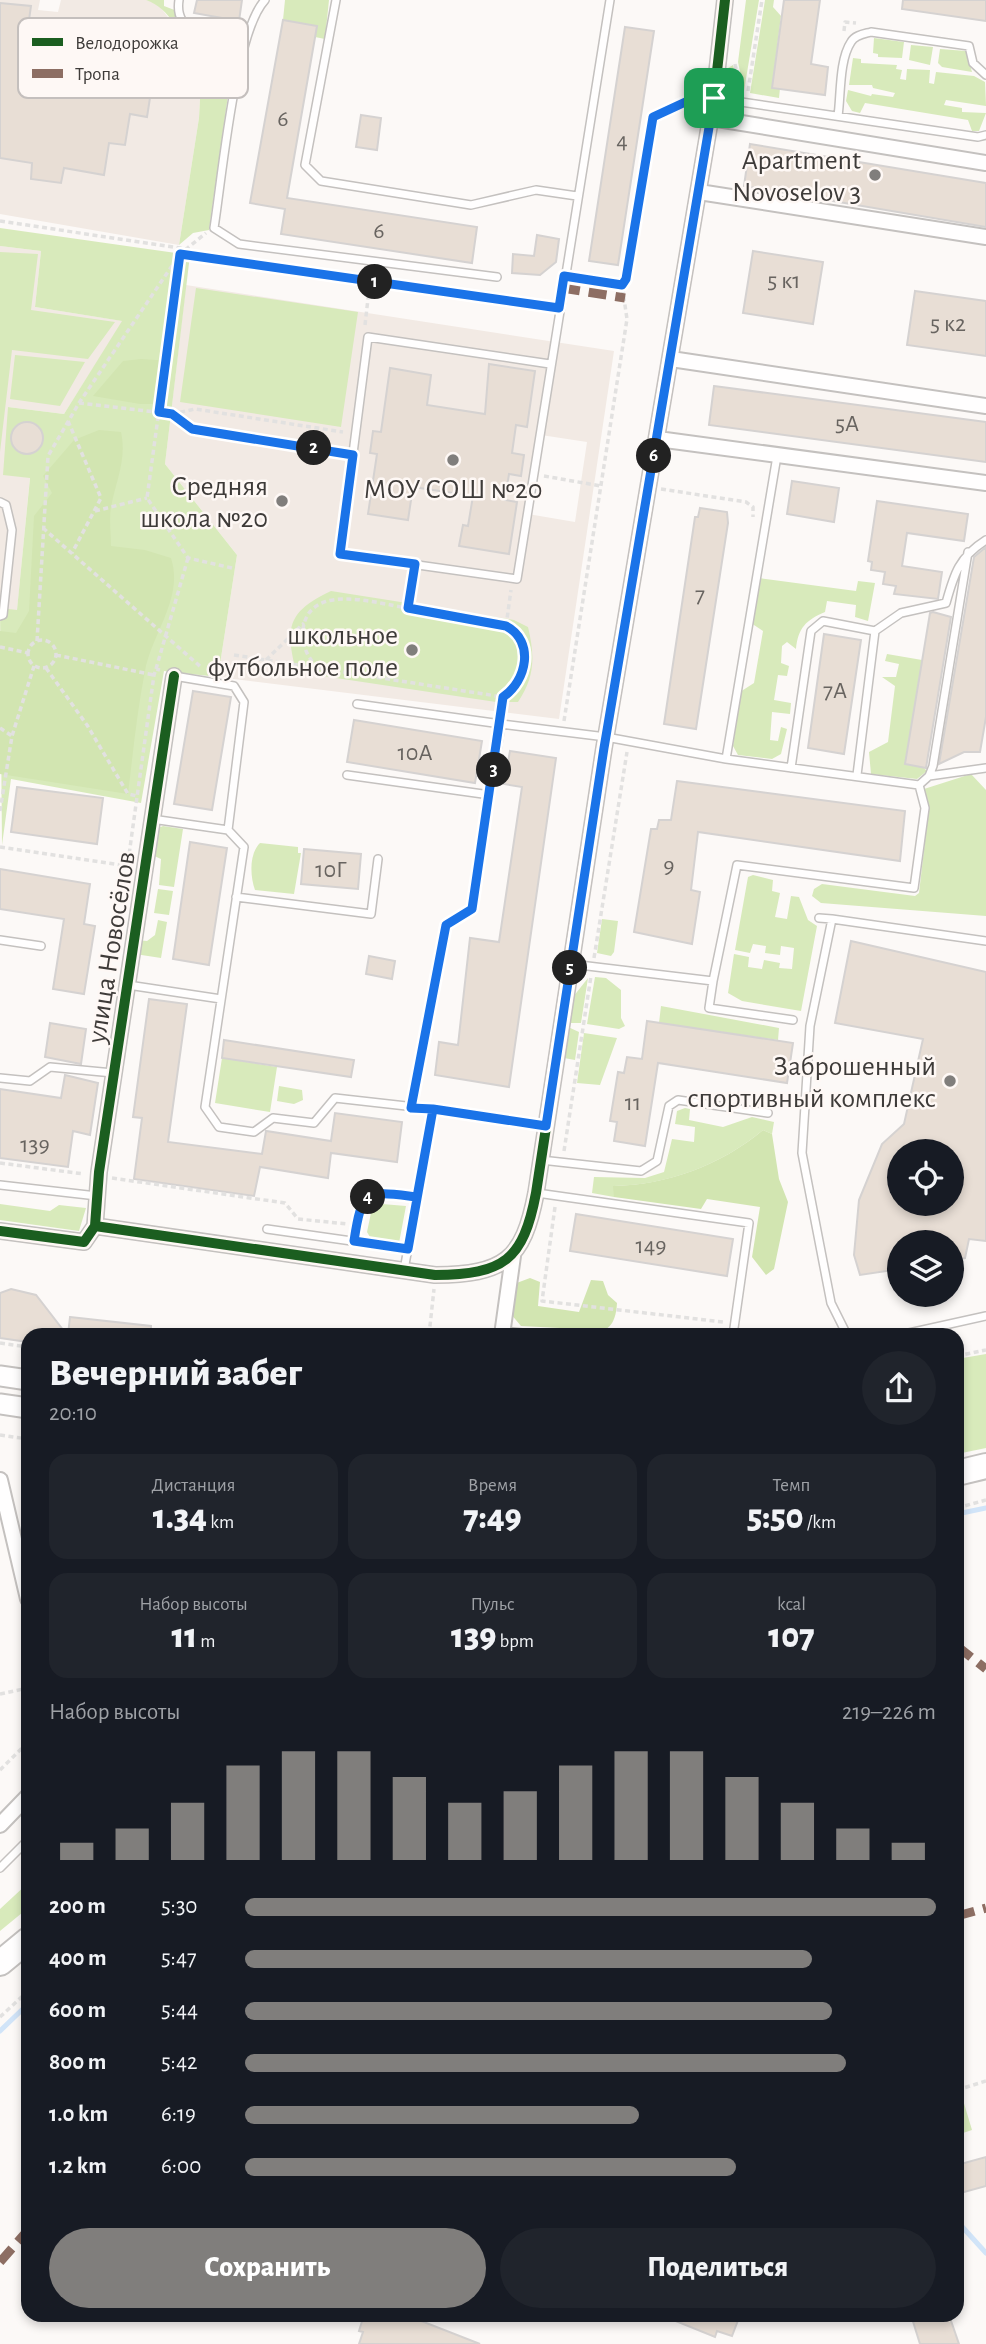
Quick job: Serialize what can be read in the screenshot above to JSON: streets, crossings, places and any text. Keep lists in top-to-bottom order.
{
  "streets": {
    "street": ["улица Новосёлов"]
  },
  "places": [
    "Apartment Novoselov 3",
    "МОУ СОШ №20",
    "Средняя школа №20",
    "школьное футбольное поле",
    "Заброшенный спортивный комплекс"
  ],
  "house_numbers": [
    "6",
    "4",
    "6",
    "5 к1",
    "5 к2",
    "5А",
    "7",
    "7А",
    "10А",
    "9",
    "10Г",
    "11",
    "139",
    "149"
  ],
  "legend": ["Велодорожка", "Тропа"],
  "page": {
    "pins": [
      "1",
      "2",
      "6",
      "3",
      "5",
      "4"
    ],
    "heading": ["Вечерний забег", "20:10"],
    "stats": [
      ["Дистанция", "1.34 km"],
      ["Время", "7:49"],
      ["Темп", "5:50 /km"],
      ["Набор высоты", "11 m"],
      ["Пульс", "139 bpm"],
      ["kcal", "107"]
    ],
    "chart": ["Набор высоты", "219–226 m"],
    "list": [
      {
        "name": "200 m",
        "note": "5:30"
      },
      {
        "name": "400 m",
        "note": "5:47"
      },
      {
        "name": "600 m",
        "note": "5:44"
      },
      {
        "name": "800 m",
        "note": "5:42"
      },
      {
        "name": "1.0 km",
        "note": "6:19"
      },
      {
        "name": "1.2 km",
        "note": "6:00"
      }
    ],
    "buttons": ["Сохранить", "Поделиться"]
  }
}
